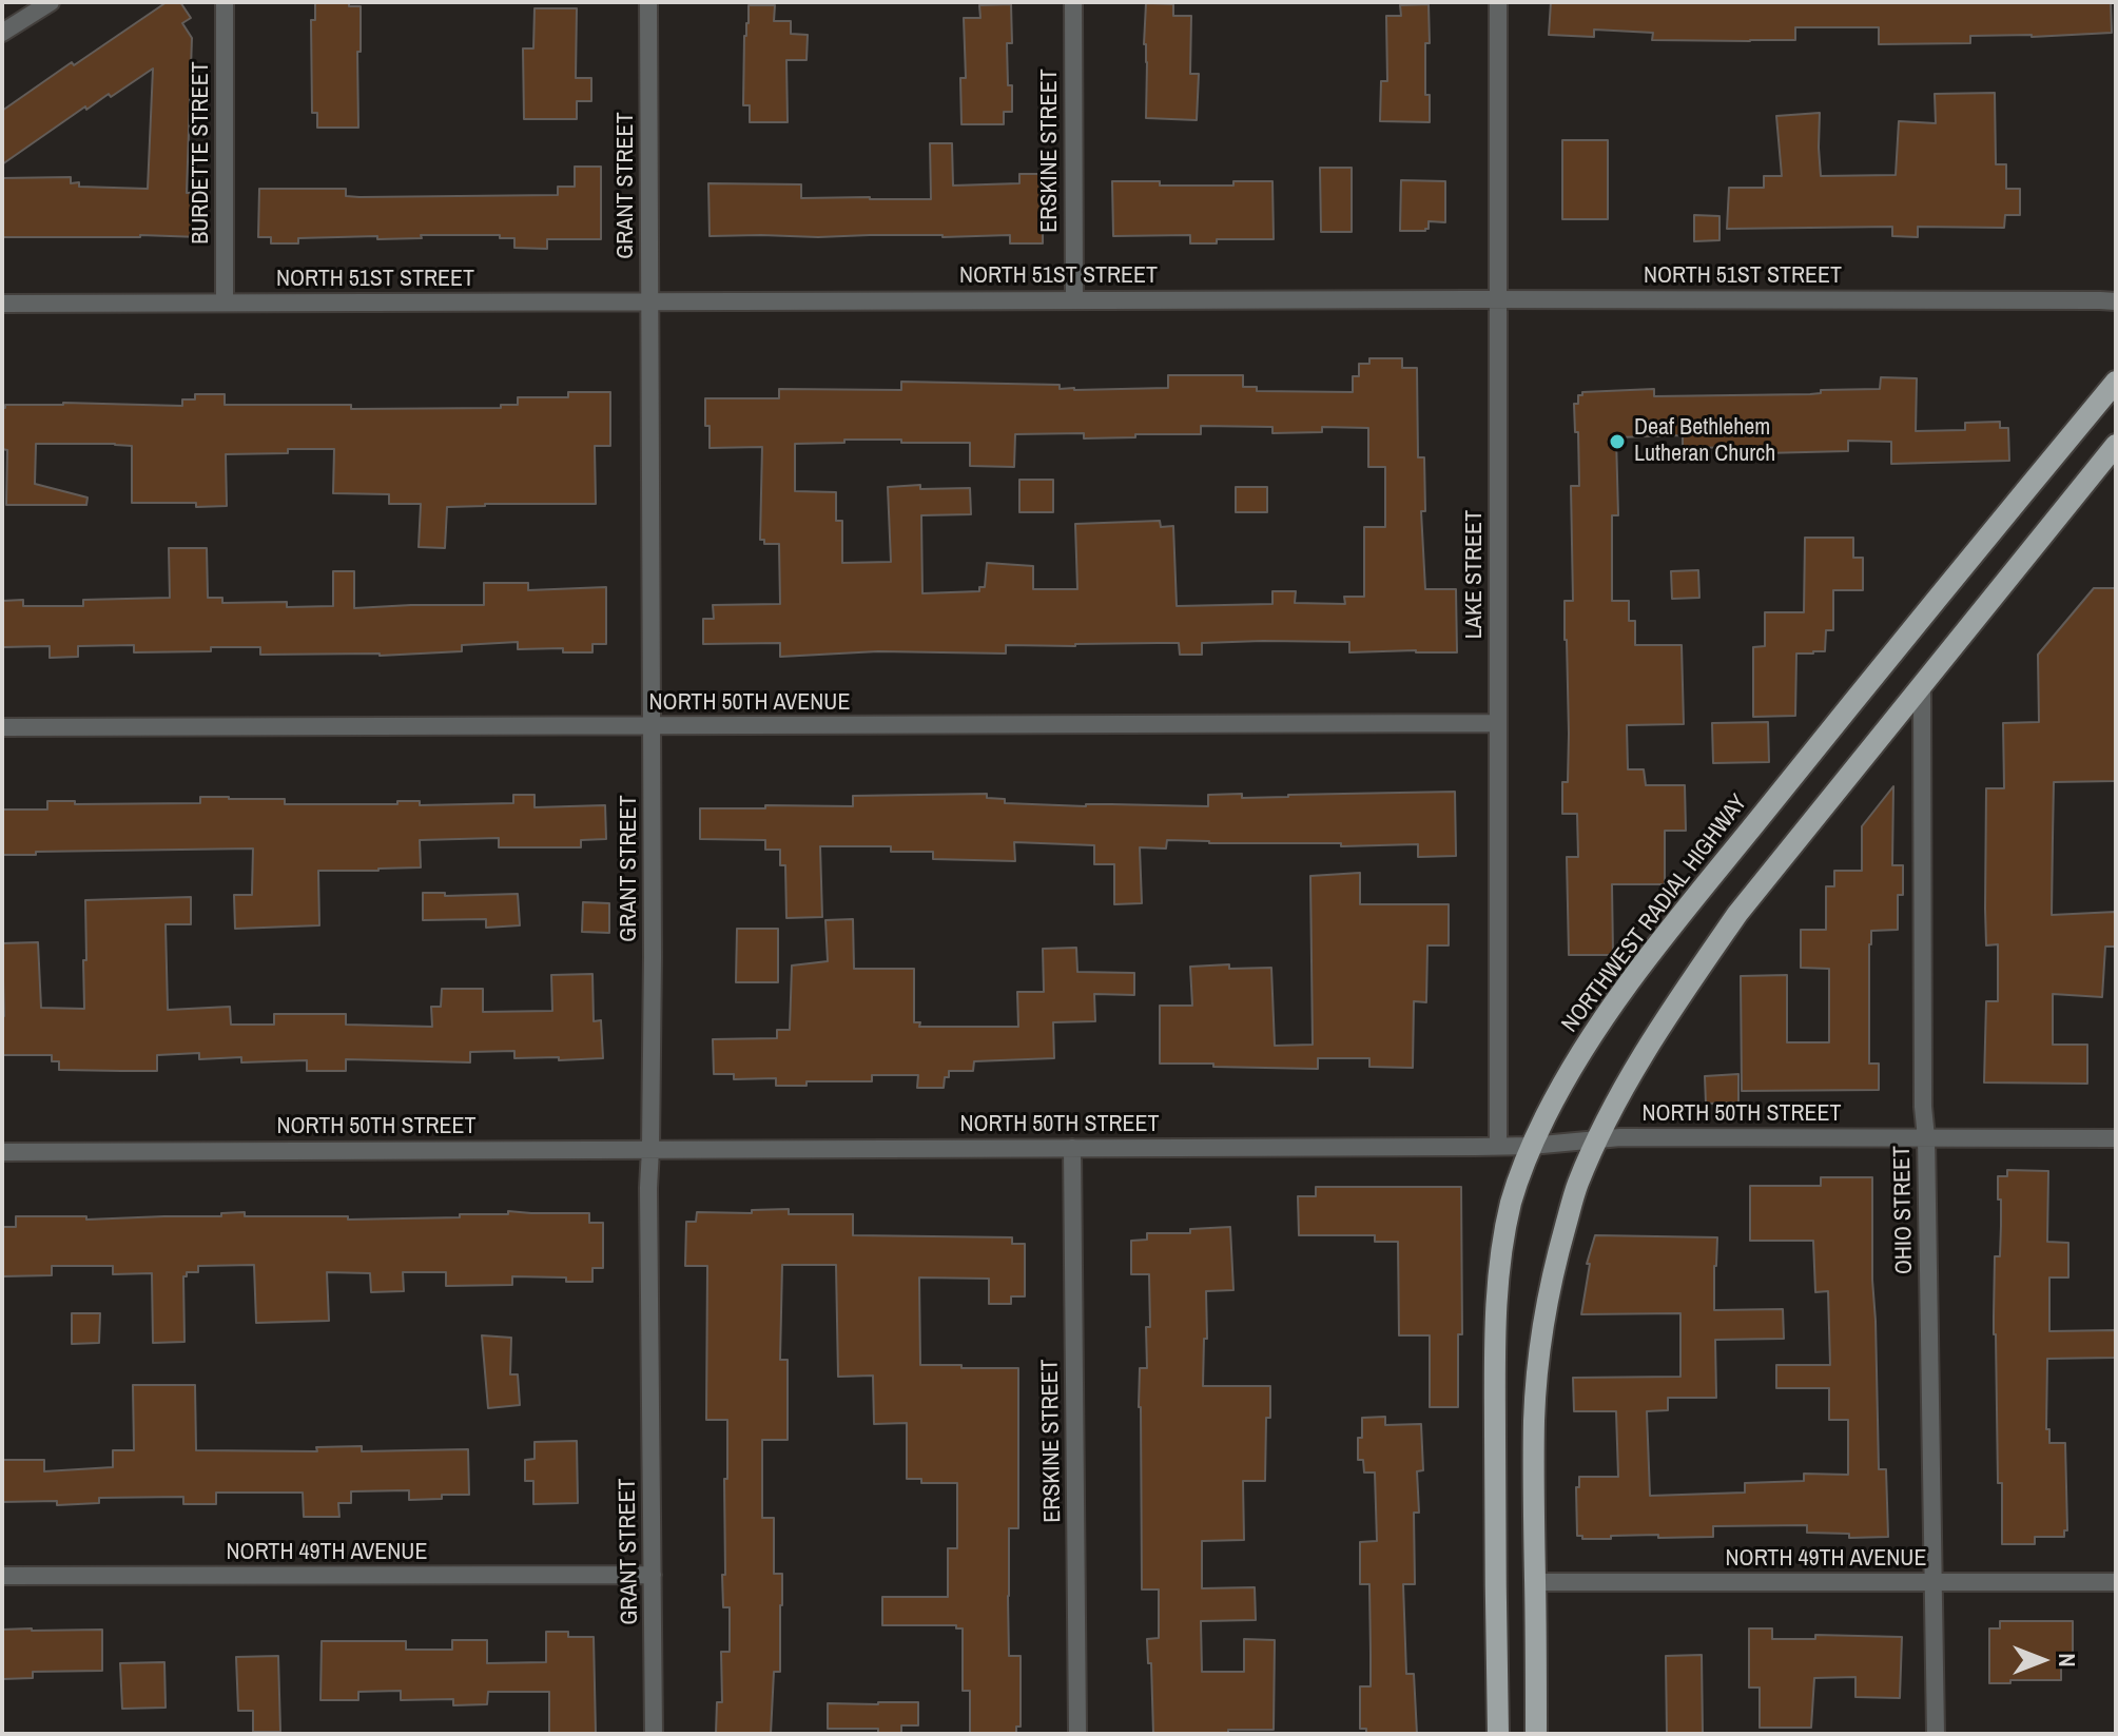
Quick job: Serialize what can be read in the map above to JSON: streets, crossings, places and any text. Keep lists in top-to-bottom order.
{
  "streets": {
    "main road": ["NORTHWEST RADIAL HIGHWAY"],
    "street": [
      "ERSKINE STREET",
      "BURDETTE STREET",
      "GRANT STREET",
      "NORTH 51ST STREET",
      "LAKE STREET",
      "NORTH 50TH AVENUE",
      "NORTH 50TH STREET",
      "OHIO STREET",
      "NORTH 49TH AVENUE"
    ]
  },
  "crossings": [
    ["ERSKINE STREET", "NORTH 51ST STREET"],
    ["ERSKINE STREET", "NORTH 50TH STREET"],
    ["BURDETTE STREET", "NORTH 51ST STREET"],
    ["GRANT STREET", "NORTH 51ST STREET"],
    ["GRANT STREET", "NORTH 50TH AVENUE"],
    ["GRANT STREET", "NORTH 50TH STREET"],
    ["GRANT STREET", "NORTH 49TH AVENUE"],
    ["NORTH 51ST STREET", "LAKE STREET"],
    ["LAKE STREET", "NORTH 50TH AVENUE"],
    ["LAKE STREET", "NORTH 50TH STREET"],
    ["NORTHWEST RADIAL HIGHWAY", "NORTH 50TH STREET"],
    ["NORTH 50TH STREET", "OHIO STREET"],
    ["OHIO STREET", "NORTH 49TH AVENUE"]
  ],
  "places": ["Deaf Bethlehem Lutheran Church"],
  "north": "right"
}
